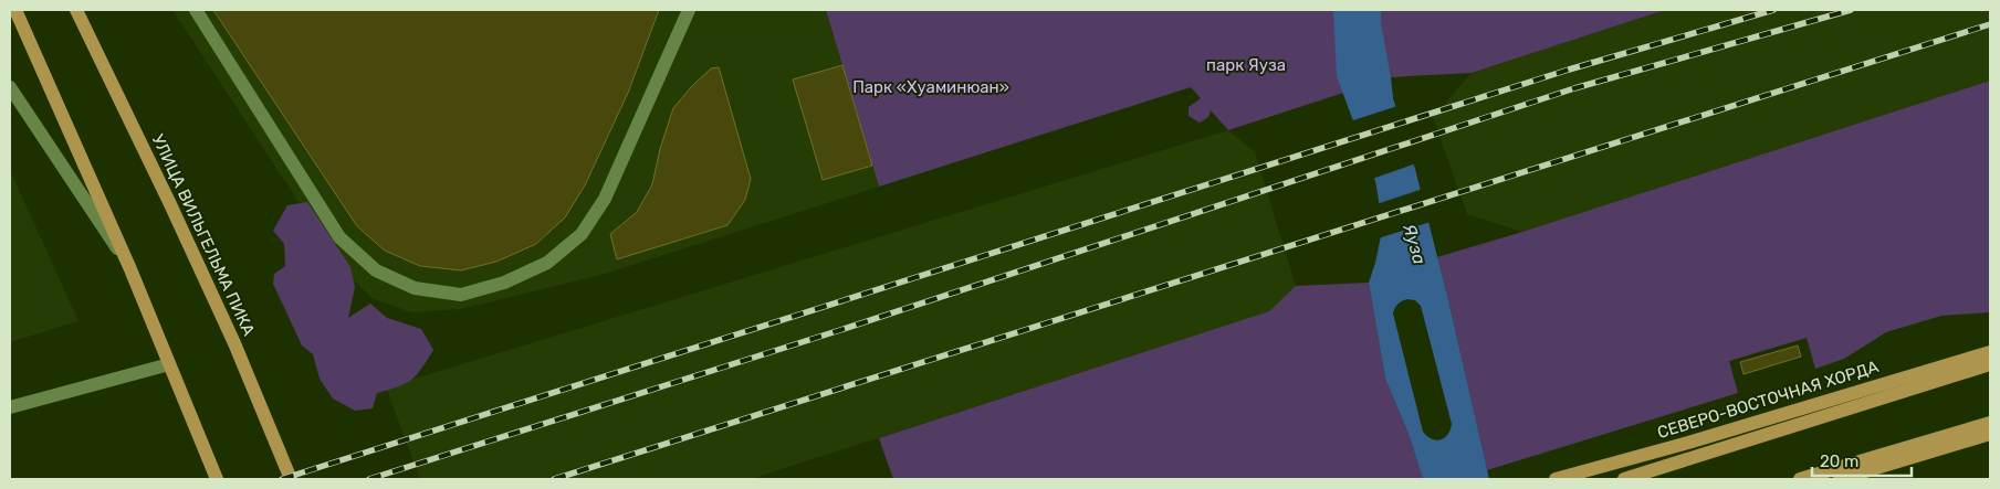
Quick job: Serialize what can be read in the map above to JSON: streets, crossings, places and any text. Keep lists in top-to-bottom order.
{
  "streets": {
    "main road": ["УЛИЦА ВИЛЬГЕЛЬМА ПИКА", "СЕВЕРО-ВОСТОЧНАЯ ХОРДА"]
  },
  "water": ["Яуза"],
  "parks": ["парк Яуза", "Парк «Хуаминюан»"],
  "scale_bar": "20 m"
}
